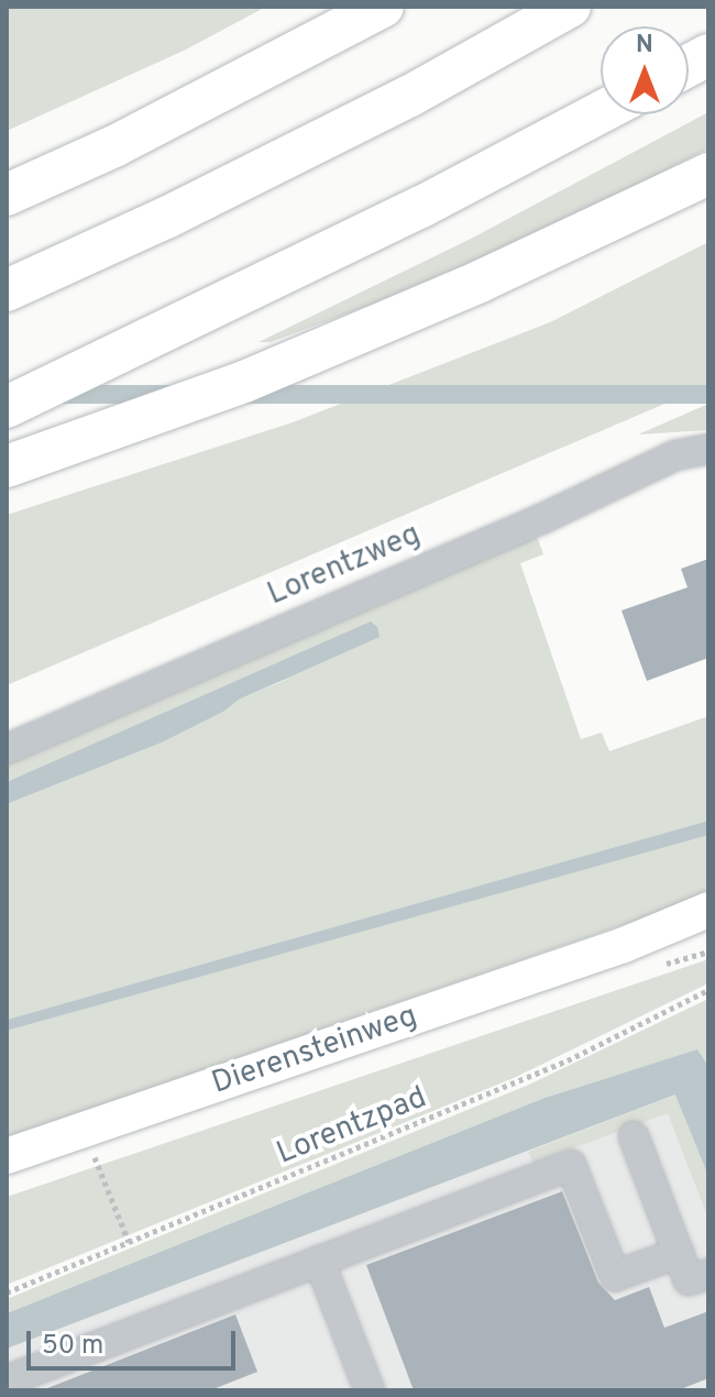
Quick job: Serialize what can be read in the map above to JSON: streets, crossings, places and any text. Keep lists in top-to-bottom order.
{
  "streets": {
    "main road": ["Dierensteinweg"],
    "street": ["Lorentzweg"],
    "path": ["Lorentzpad"]
  },
  "scale_bar": "50 m",
  "north": "top"
}
